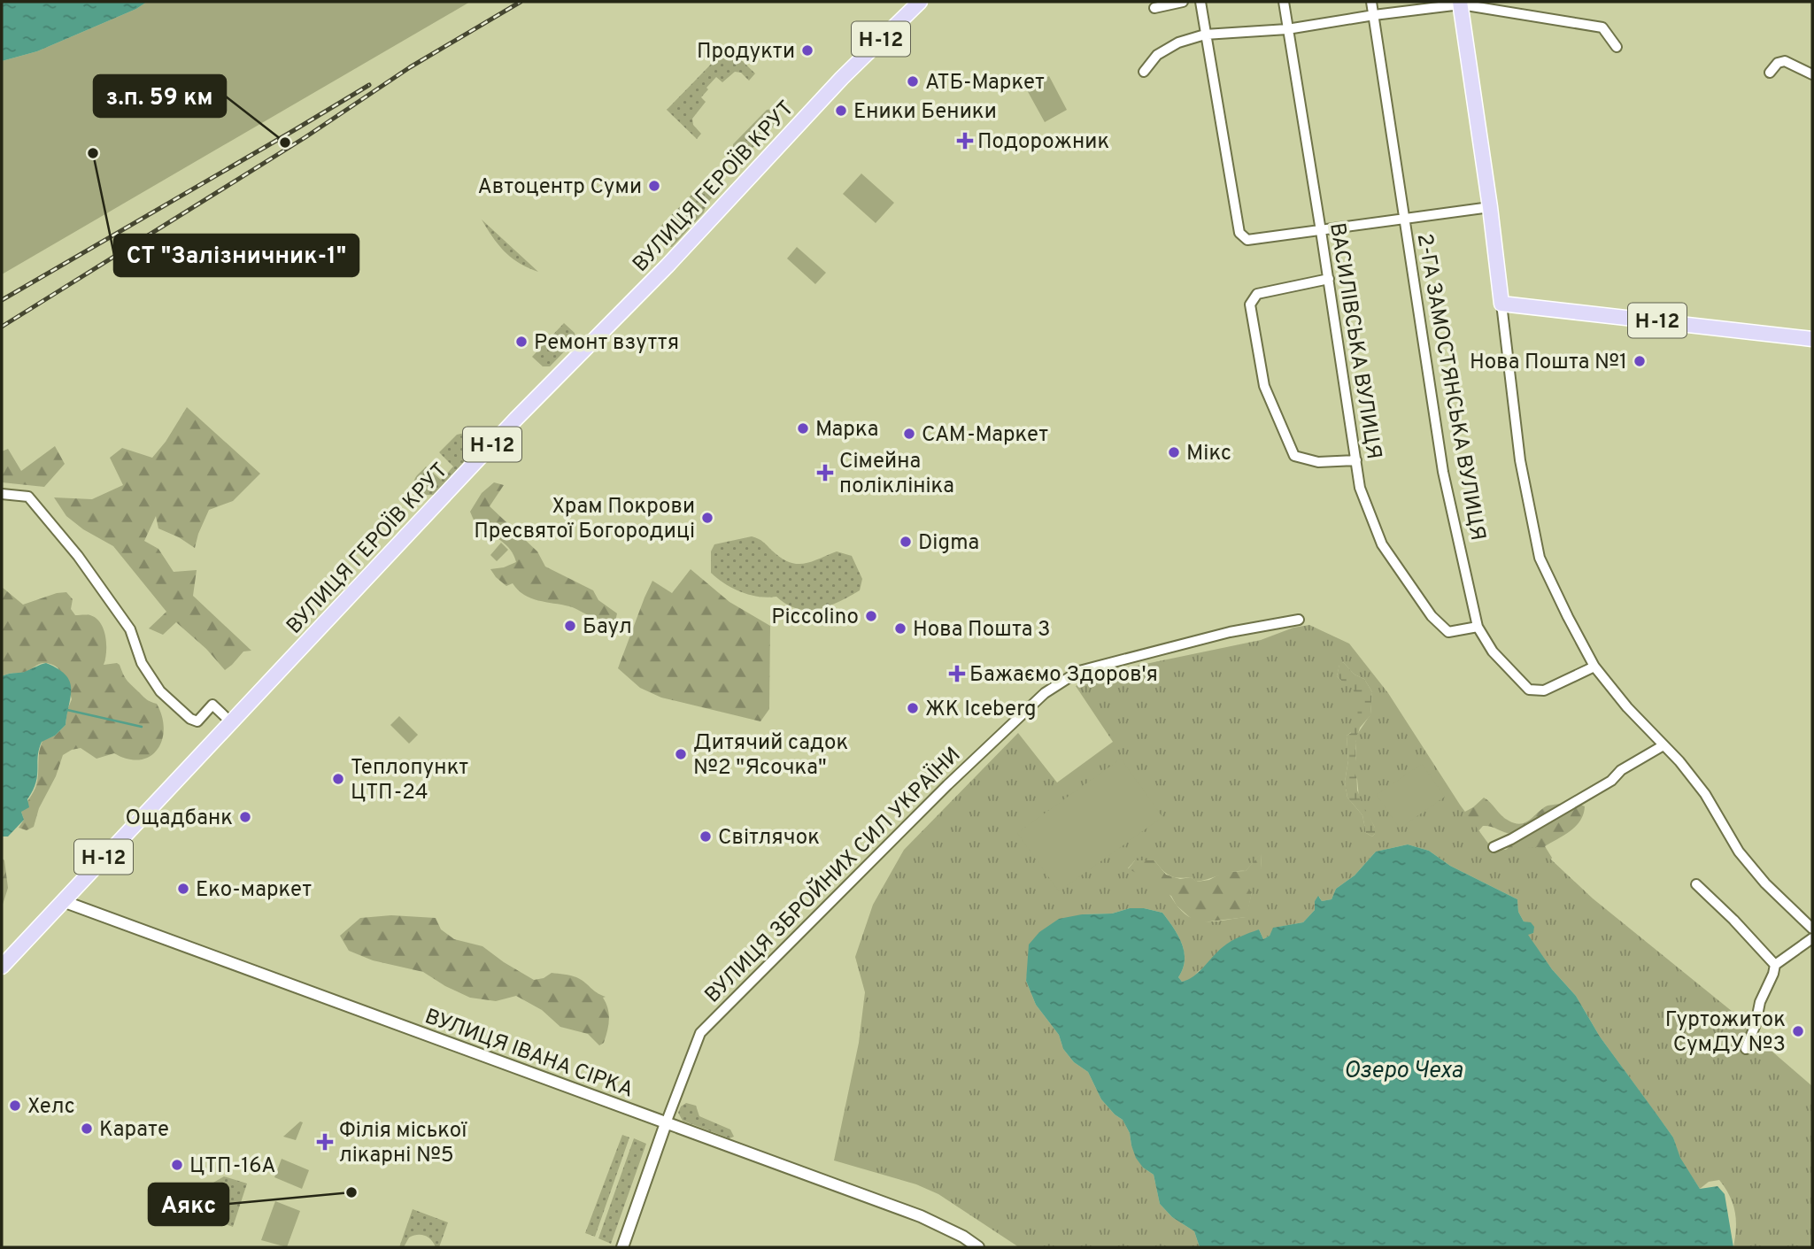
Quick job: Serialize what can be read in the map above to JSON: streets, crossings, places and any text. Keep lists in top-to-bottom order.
{
  "streets": {
    "main road": ["Н-12", "ВУЛИЦЯ ГЕРОЇВ КРУТ"],
    "street": [
      "ВАСИЛІВСЬКА ВУЛИЦЯ",
      "2-ГА ЗАМОСТЯНСЬКА ВУЛИЦЯ",
      "ВУЛИЦЯ ЗБРОЙНИХ СИЛ УКРАЇНИ",
      "ВУЛИЦЯ ІВАНА СІРКА"
    ]
  },
  "crossings": [
    ["ВУЛИЦЯ ГЕРОЇВ КРУТ", "ВУЛИЦЯ ІВАНА СІРКА"],
    ["ВАСИЛІВСЬКА ВУЛИЦЯ", "2-ГА ЗАМОСТЯНСЬКА ВУЛИЦЯ"],
    ["ВУЛИЦЯ ЗБРОЙНИХ СИЛ УКРАЇНИ", "ВУЛИЦЯ ІВАНА СІРКА"]
  ],
  "water": ["Озеро Чеха"],
  "places": {
    "other": [
      "Продукти",
      "АТБ-Маркет",
      "Еники Беники",
      "з.п. 59 км",
      "СТ \"Залізничник-1\"",
      "Автоцентр Суми",
      "Ремонт взуття",
      "Нова Пошта №1",
      "Марка",
      "САМ-Маркет",
      "Мікс",
      "Храм Покрови Пресвятої Богородиці",
      "Digma",
      "Piccolino",
      "Баул",
      "Нова Пошта 3",
      "ЖК Iceberg",
      "Дитячий садок №2 \"Ясочка\"",
      "Теплопункт ЦТП-24",
      "Ощадбанк",
      "Світлячок",
      "Еко-маркет",
      "Гуртожиток СумДУ №3",
      "Хелс",
      "Карате",
      "ЦТП-16А",
      "Аякс"
    ],
    "health": [
      "Подорожник",
      "Сімейна поліклініка",
      "Бажаємо Здоров'я",
      "Філія міської лікарні №5"
    ]
  }
}
